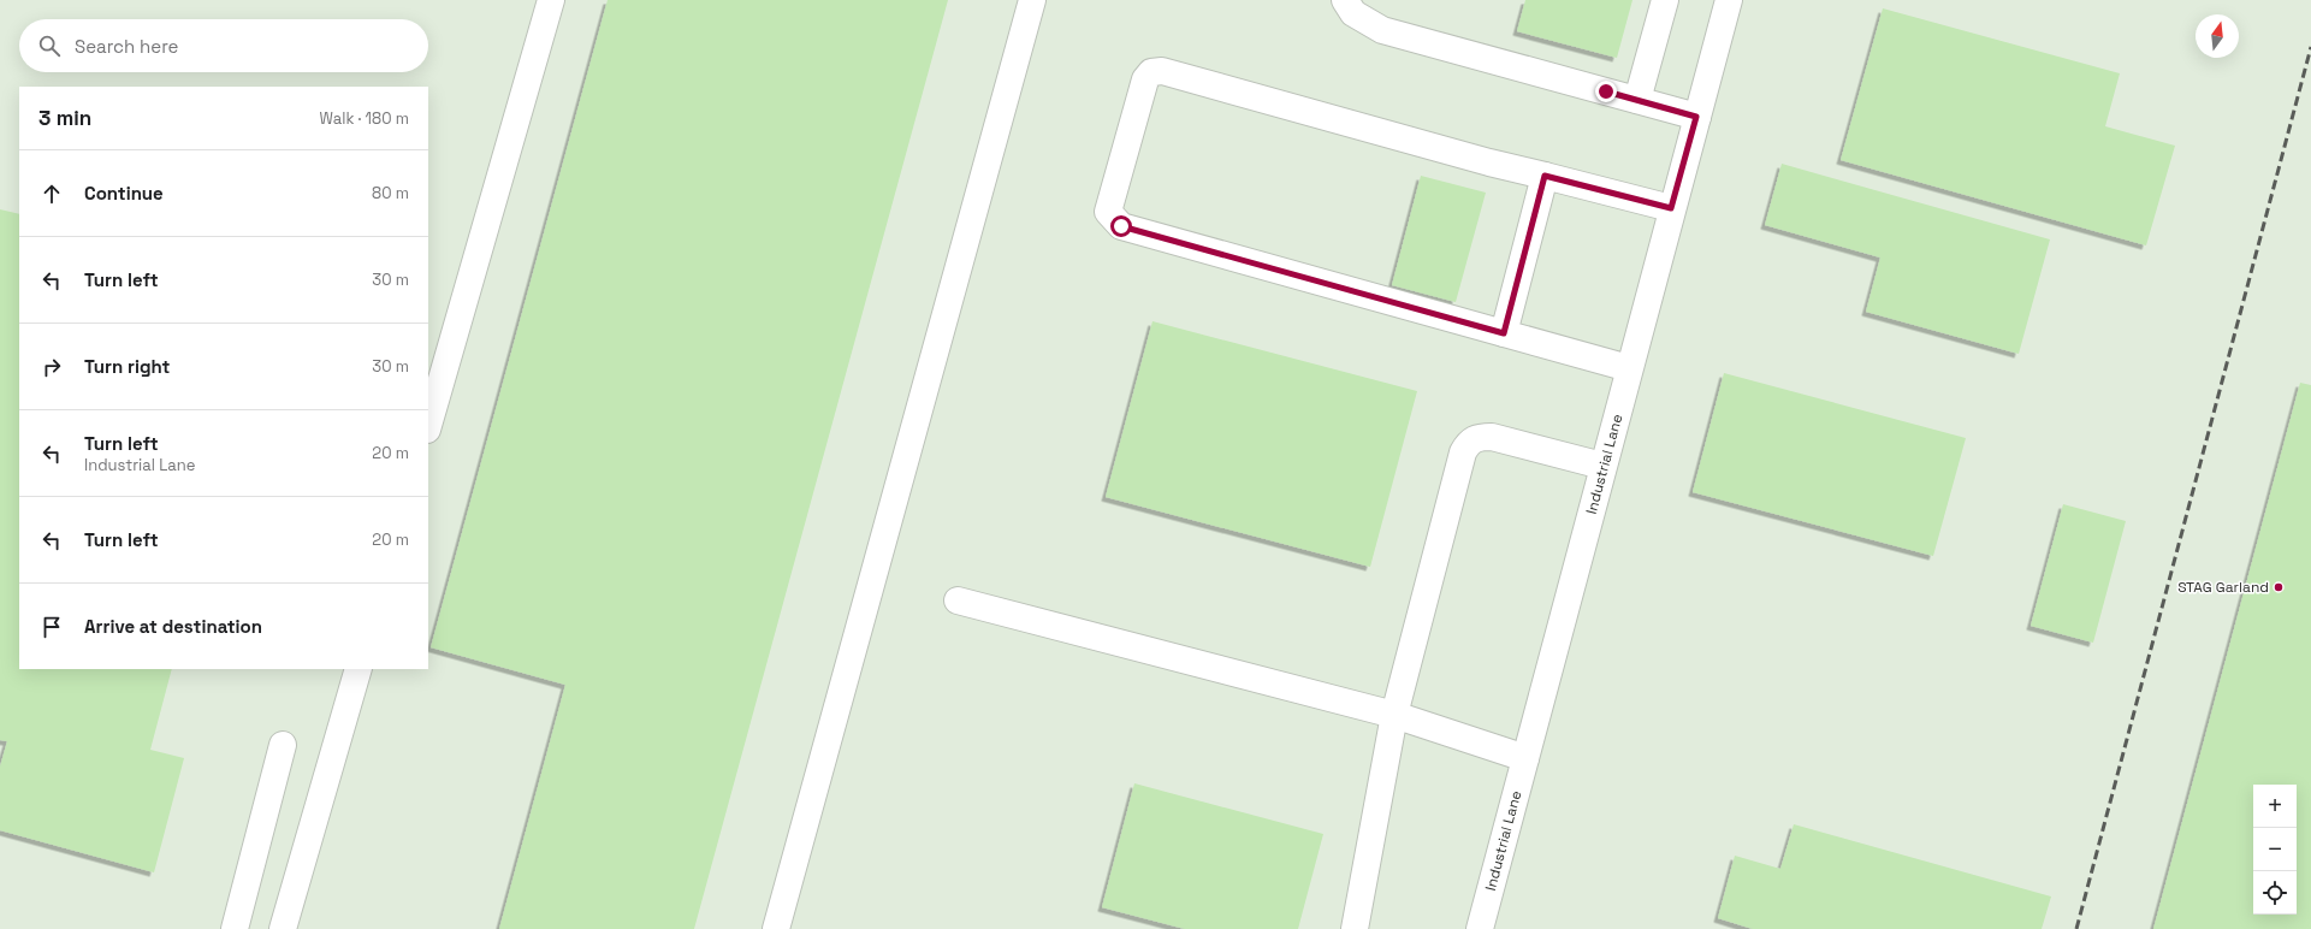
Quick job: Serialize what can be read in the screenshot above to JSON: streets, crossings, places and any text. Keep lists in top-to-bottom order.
{
  "streets": {
    "street": ["Industrial Lane"]
  },
  "places": ["STAG Garland"],
  "north": "top",
  "page": {
    "search": "Search here",
    "heading": ["3 min", "Walk · 180 m"],
    "list": [
      ["Continue", "80 m"],
      ["Turn left", "30 m"],
      ["Turn right", "30 m"],
      ["Turn left", "Industrial Lane", "20 m"],
      ["Turn left", "20 m"],
      "Arrive at destination"
    ],
    "map_buttons": ["+", "−"]
  }
}
